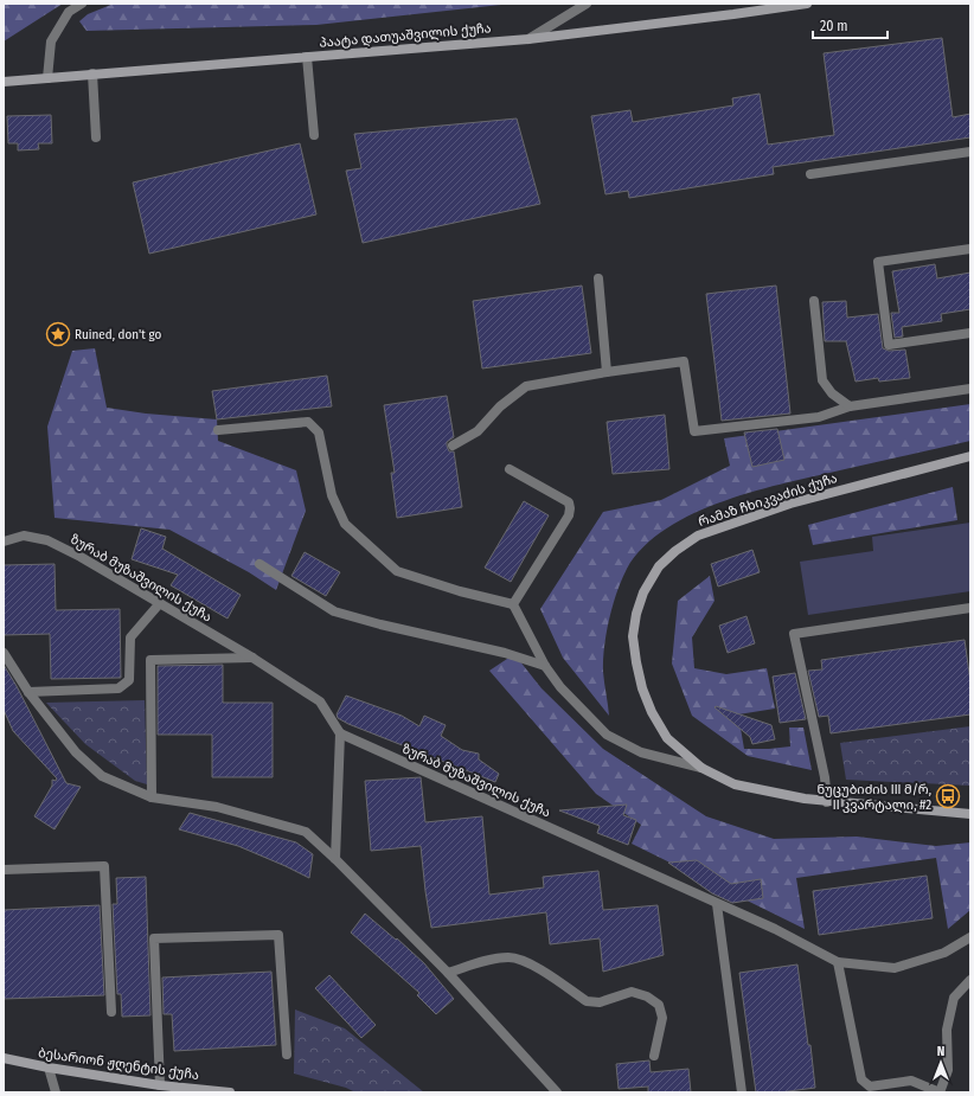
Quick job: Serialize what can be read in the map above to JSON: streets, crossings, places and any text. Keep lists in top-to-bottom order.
{
  "streets": {
    "main road": ["პაატა დათუაშვილის ქუჩა", "რამაზ ჩხიკვაძის ქუჩა", "ბესარიონ ჟღენტის ქუჩა"],
    "street": ["ზურაბ მუზაშვილის ქუჩა"]
  },
  "places": {
    "place": ["Ruined, don't go"],
    "bus stop": ["ნუცუბიძის III მ/რ, II კვარტალი, #2"]
  },
  "scale_bar": "20 m",
  "north": "top"
}
